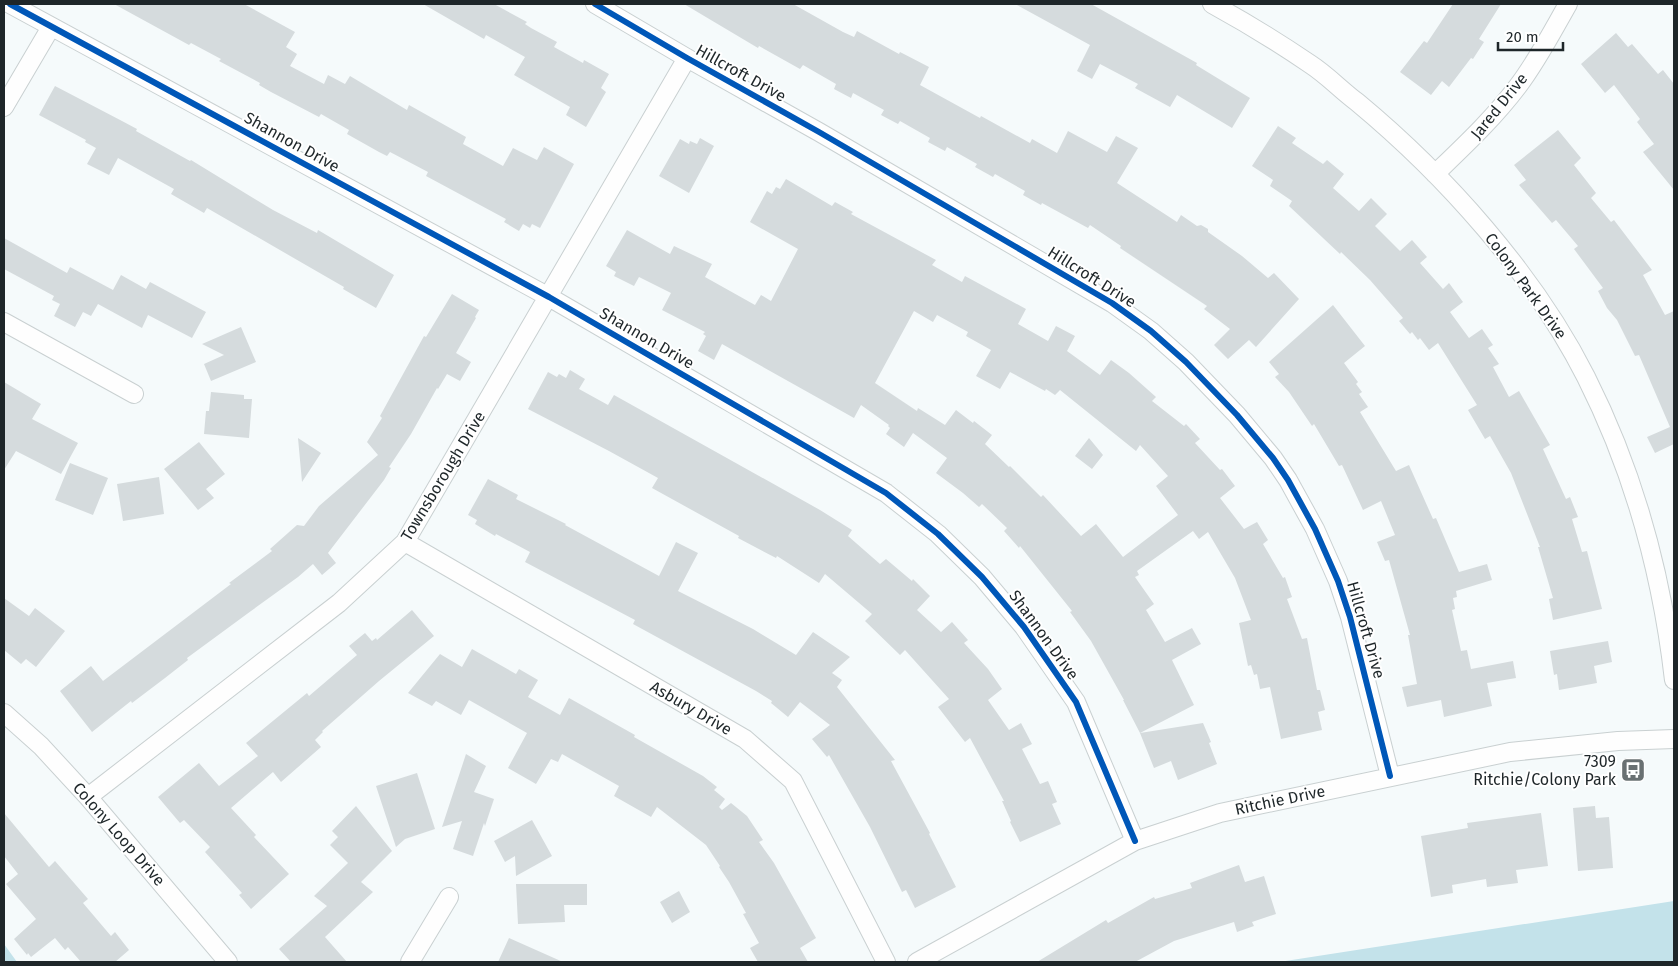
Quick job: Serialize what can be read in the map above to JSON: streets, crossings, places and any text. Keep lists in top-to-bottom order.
{
  "streets": {
    "street": [
      "Hillcroft Drive",
      "Jared Drive",
      "Shannon Drive",
      "Colony Park Drive",
      "Townsborough Drive",
      "Asbury Drive",
      "Ritchie Drive",
      "Colony Loop Drive"
    ]
  },
  "crossings": [
    ["Hillcroft Drive", "Townsborough Drive"],
    ["Hillcroft Drive", "Ritchie Drive"],
    ["Jared Drive", "Colony Park Drive"],
    ["Shannon Drive", "Townsborough Drive"],
    ["Shannon Drive", "Ritchie Drive"],
    ["Townsborough Drive", "Asbury Drive"],
    ["Townsborough Drive", "Colony Loop Drive"]
  ],
  "places": {
    "bus stop": ["7309 Ritchie/Colony Park"]
  },
  "scale_bar": "20 m"
}
